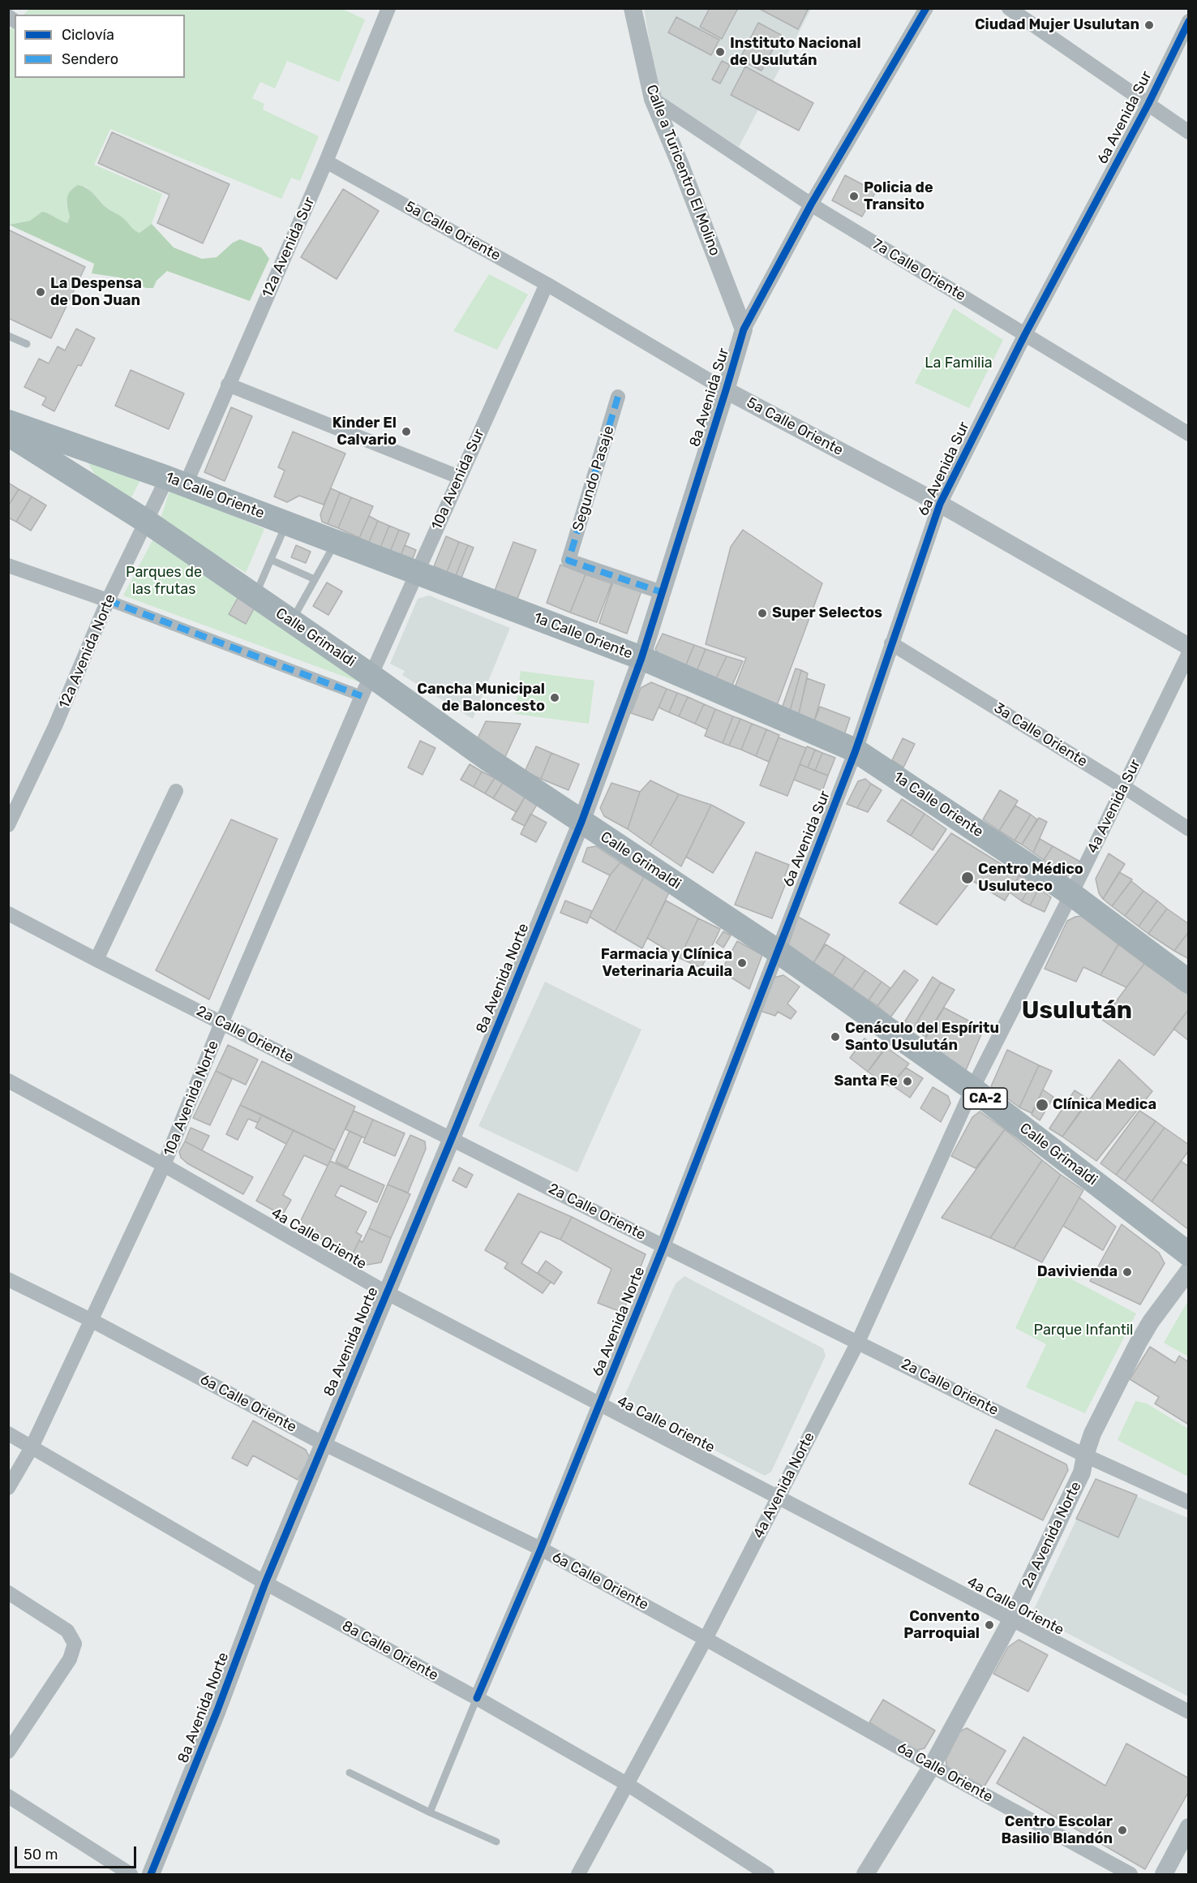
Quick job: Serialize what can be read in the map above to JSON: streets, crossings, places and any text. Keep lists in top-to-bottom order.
{
  "streets": {
    "main road": ["1a Calle Oriente", "Calle Grimaldi", "CA-2"],
    "street": [
      "6a Avenida Sur",
      "Calle a Turicentro El Molino",
      "5a Calle Oriente",
      "12a Avenida Sur",
      "7a Calle Oriente",
      "8a Avenida Sur",
      "Segundo Pasaje",
      "10a Avenida Sur",
      "12a Avenida Norte",
      "3a Calle Oriente",
      "4a Avenida Sur",
      "8a Avenida Norte",
      "2a Calle Oriente",
      "10a Avenida Norte",
      "4a Calle Oriente",
      "6a Avenida Norte",
      "6a Calle Oriente",
      "4a Avenida Norte",
      "2a Avenida Norte",
      "8a Calle Oriente"
    ]
  },
  "crossings": [
    ["6a Avenida Sur", "5a Calle Oriente"],
    ["6a Avenida Sur", "7a Calle Oriente"],
    ["6a Avenida Sur", "1a Calle Oriente"],
    ["6a Avenida Sur", "Calle Grimaldi"],
    ["6a Avenida Sur", "3a Calle Oriente"],
    ["6a Avenida Sur", "6a Avenida Norte"],
    ["Calle a Turicentro El Molino", "7a Calle Oriente"],
    ["Calle a Turicentro El Molino", "8a Avenida Sur"],
    ["5a Calle Oriente", "12a Avenida Sur"],
    ["5a Calle Oriente", "8a Avenida Sur"],
    ["5a Calle Oriente", "10a Avenida Sur"],
    ["12a Avenida Sur", "1a Calle Oriente"],
    ["12a Avenida Sur", "12a Avenida Norte"],
    ["7a Calle Oriente", "8a Avenida Sur"],
    ["8a Avenida Sur", "Segundo Pasaje"],
    ["8a Avenida Sur", "1a Calle Oriente"],
    ["8a Avenida Sur", "Calle Grimaldi"],
    ["8a Avenida Sur", "8a Avenida Norte"],
    ["10a Avenida Sur", "1a Calle Oriente"],
    ["10a Avenida Sur", "Calle Grimaldi"],
    ["10a Avenida Sur", "10a Avenida Norte"],
    ["1a Calle Oriente", "12a Avenida Norte"],
    ["1a Calle Oriente", "4a Avenida Sur"],
    ["Calle Grimaldi", "12a Avenida Norte"],
    ["Calle Grimaldi", "4a Avenida Sur"],
    ["Calle Grimaldi", "8a Avenida Norte"],
    ["Calle Grimaldi", "10a Avenida Norte"],
    ["Calle Grimaldi", "6a Avenida Norte"],
    ["Calle Grimaldi", "4a Avenida Norte"],
    ["3a Calle Oriente", "4a Avenida Sur"],
    ["4a Avenida Sur", "4a Avenida Norte"],
    ["8a Avenida Norte", "2a Calle Oriente"],
    ["8a Avenida Norte", "4a Calle Oriente"],
    ["8a Avenida Norte", "6a Calle Oriente"],
    ["8a Avenida Norte", "8a Calle Oriente"],
    ["2a Calle Oriente", "10a Avenida Norte"],
    ["2a Calle Oriente", "6a Avenida Norte"],
    ["2a Calle Oriente", "4a Avenida Norte"],
    ["2a Calle Oriente", "2a Avenida Norte"],
    ["10a Avenida Norte", "4a Calle Oriente"],
    ["10a Avenida Norte", "6a Calle Oriente"],
    ["10a Avenida Norte", "8a Calle Oriente"],
    ["4a Calle Oriente", "6a Avenida Norte"],
    ["4a Calle Oriente", "4a Avenida Norte"],
    ["4a Calle Oriente", "2a Avenida Norte"],
    ["6a Avenida Norte", "6a Calle Oriente"],
    ["6a Avenida Norte", "8a Calle Oriente"],
    ["6a Calle Oriente", "4a Avenida Norte"],
    ["6a Calle Oriente", "2a Avenida Norte"],
    ["4a Avenida Norte", "8a Calle Oriente"]
  ],
  "districts": ["Usulután"],
  "parks": ["La Familia", "Parques de las frutas", "Parque Infantil"],
  "places": [
    "Ciudad Mujer Usulutan",
    "Instituto Nacional de Usulután",
    "Policia de Transito",
    "La Despensa de Don Juan",
    "Kinder El Calvario",
    "Super Selectos",
    "Cancha Municipal de Baloncesto",
    "Centro Médico Usuluteco",
    "Farmacia y Clínica Veterinaria Acuila",
    "Cenáculo del Espíritu Santo Usulután",
    "Santa Fe",
    "Clínica Medica",
    "Davivienda",
    "Convento Parroquial",
    "Centro Escolar Basilio Blandón"
  ],
  "legend": ["Ciclovía", "Sendero"],
  "scale_bar": "50 m"
}
